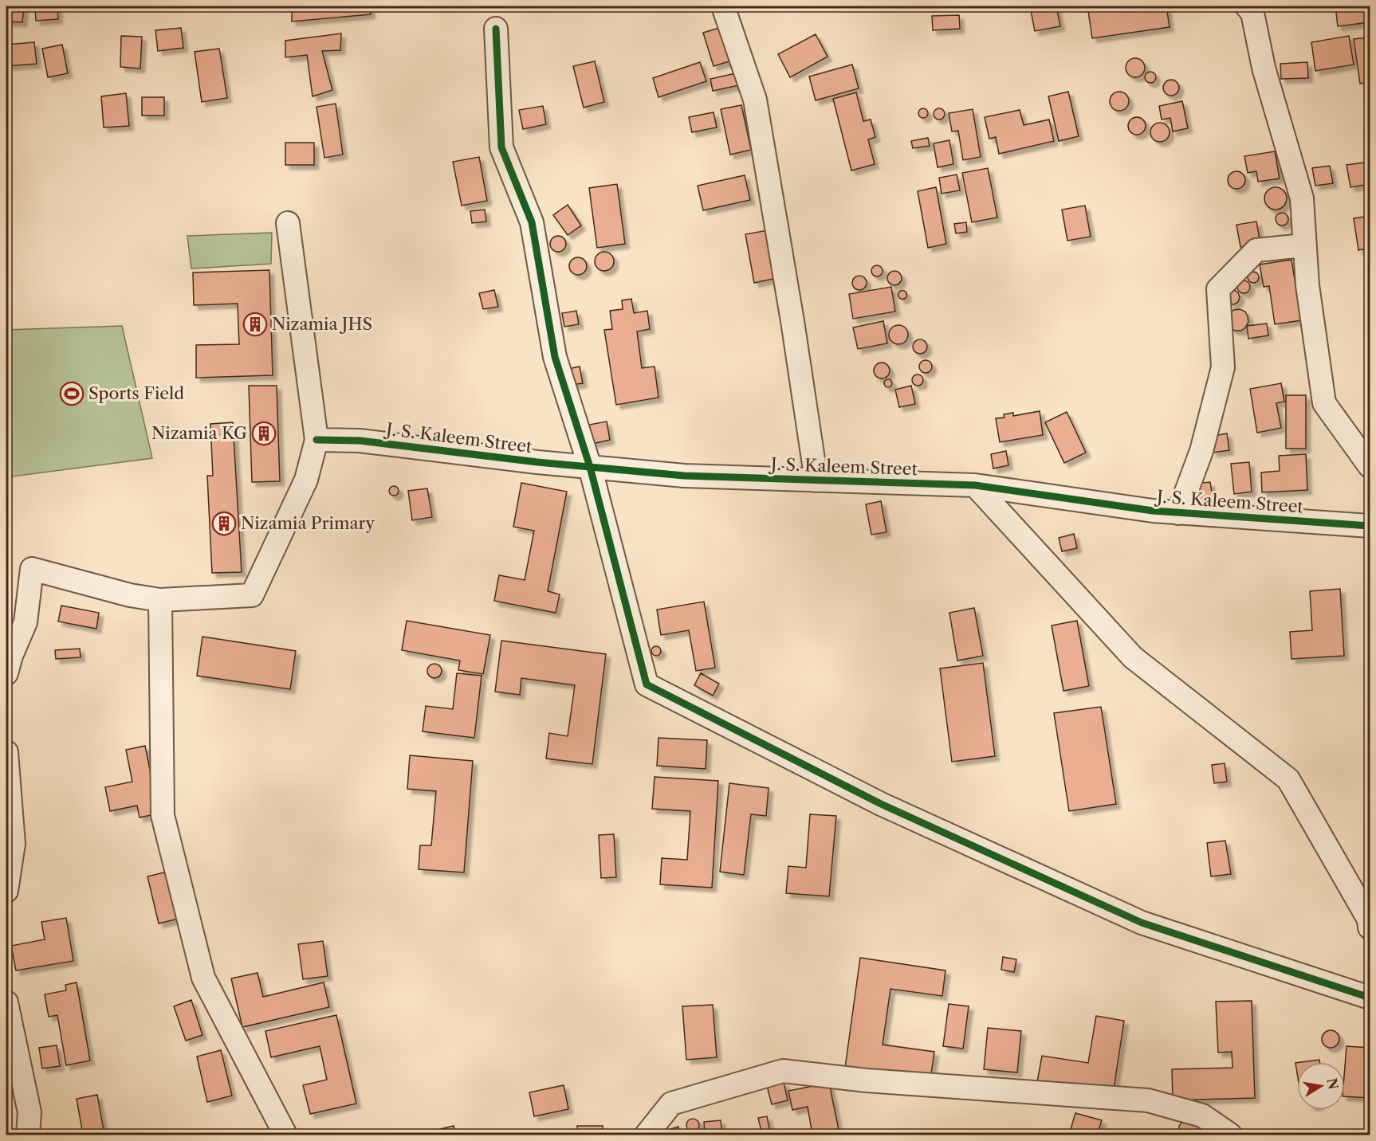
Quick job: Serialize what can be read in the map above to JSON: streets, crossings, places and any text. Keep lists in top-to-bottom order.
{
  "streets": {
    "street": ["J. S. Kaleem Street"]
  },
  "places": {
    "building": ["Nizamia JHS", "Nizamia KG", "Nizamia Primary"],
    "sports": ["Sports Field"]
  },
  "north": "right"
}
